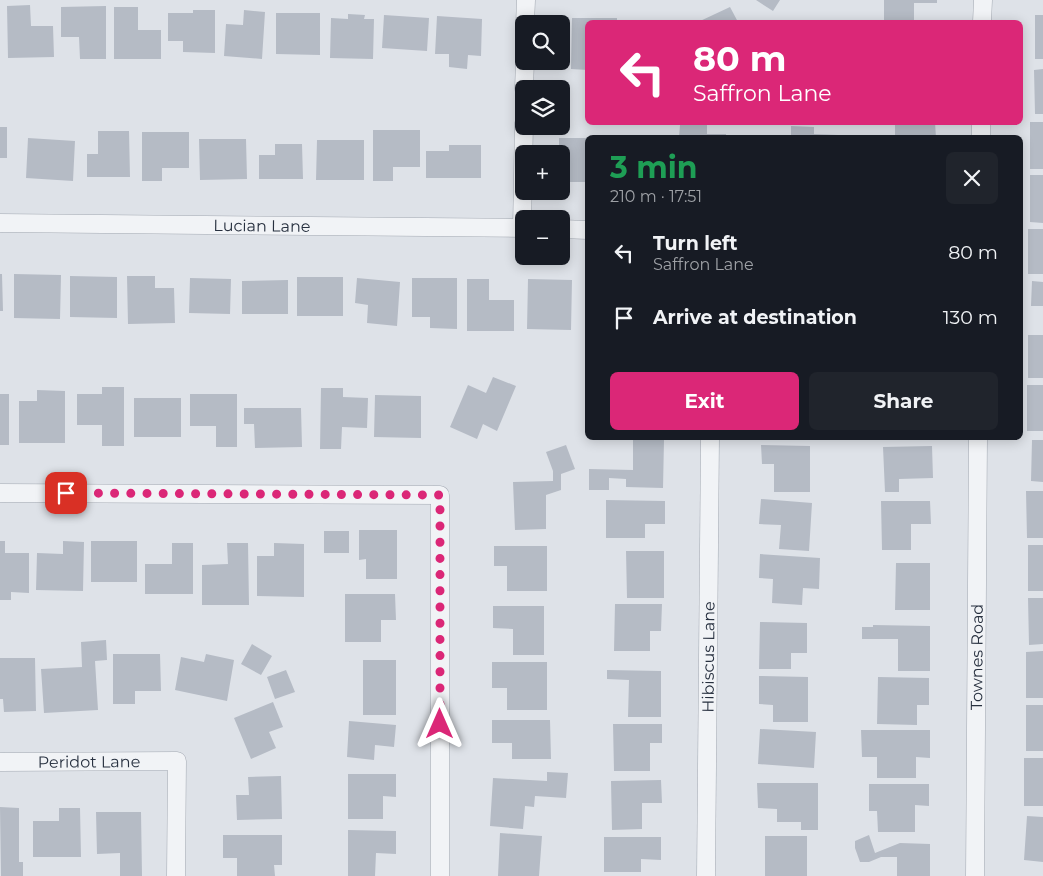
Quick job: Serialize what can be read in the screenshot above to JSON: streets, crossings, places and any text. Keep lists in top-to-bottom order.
{
  "streets": {
    "street": [
      "Lucian Lane",
      "Hibiscus Lane",
      "Townes Road",
      "Peridot Lane"
    ]
  },
  "page": {
    "map_buttons": ["+", "−"],
    "turn": ["80 m", "Saffron Lane"],
    "heading": ["3 min", "210 m · 17:51"],
    "list": [
      {
        "name": "Turn left",
        "note": "Saffron Lane",
        "value": "80 m"
      },
      {
        "name": "Arrive at destination",
        "value": "130 m"
      }
    ],
    "buttons": ["Exit", "Share"]
  }
}
